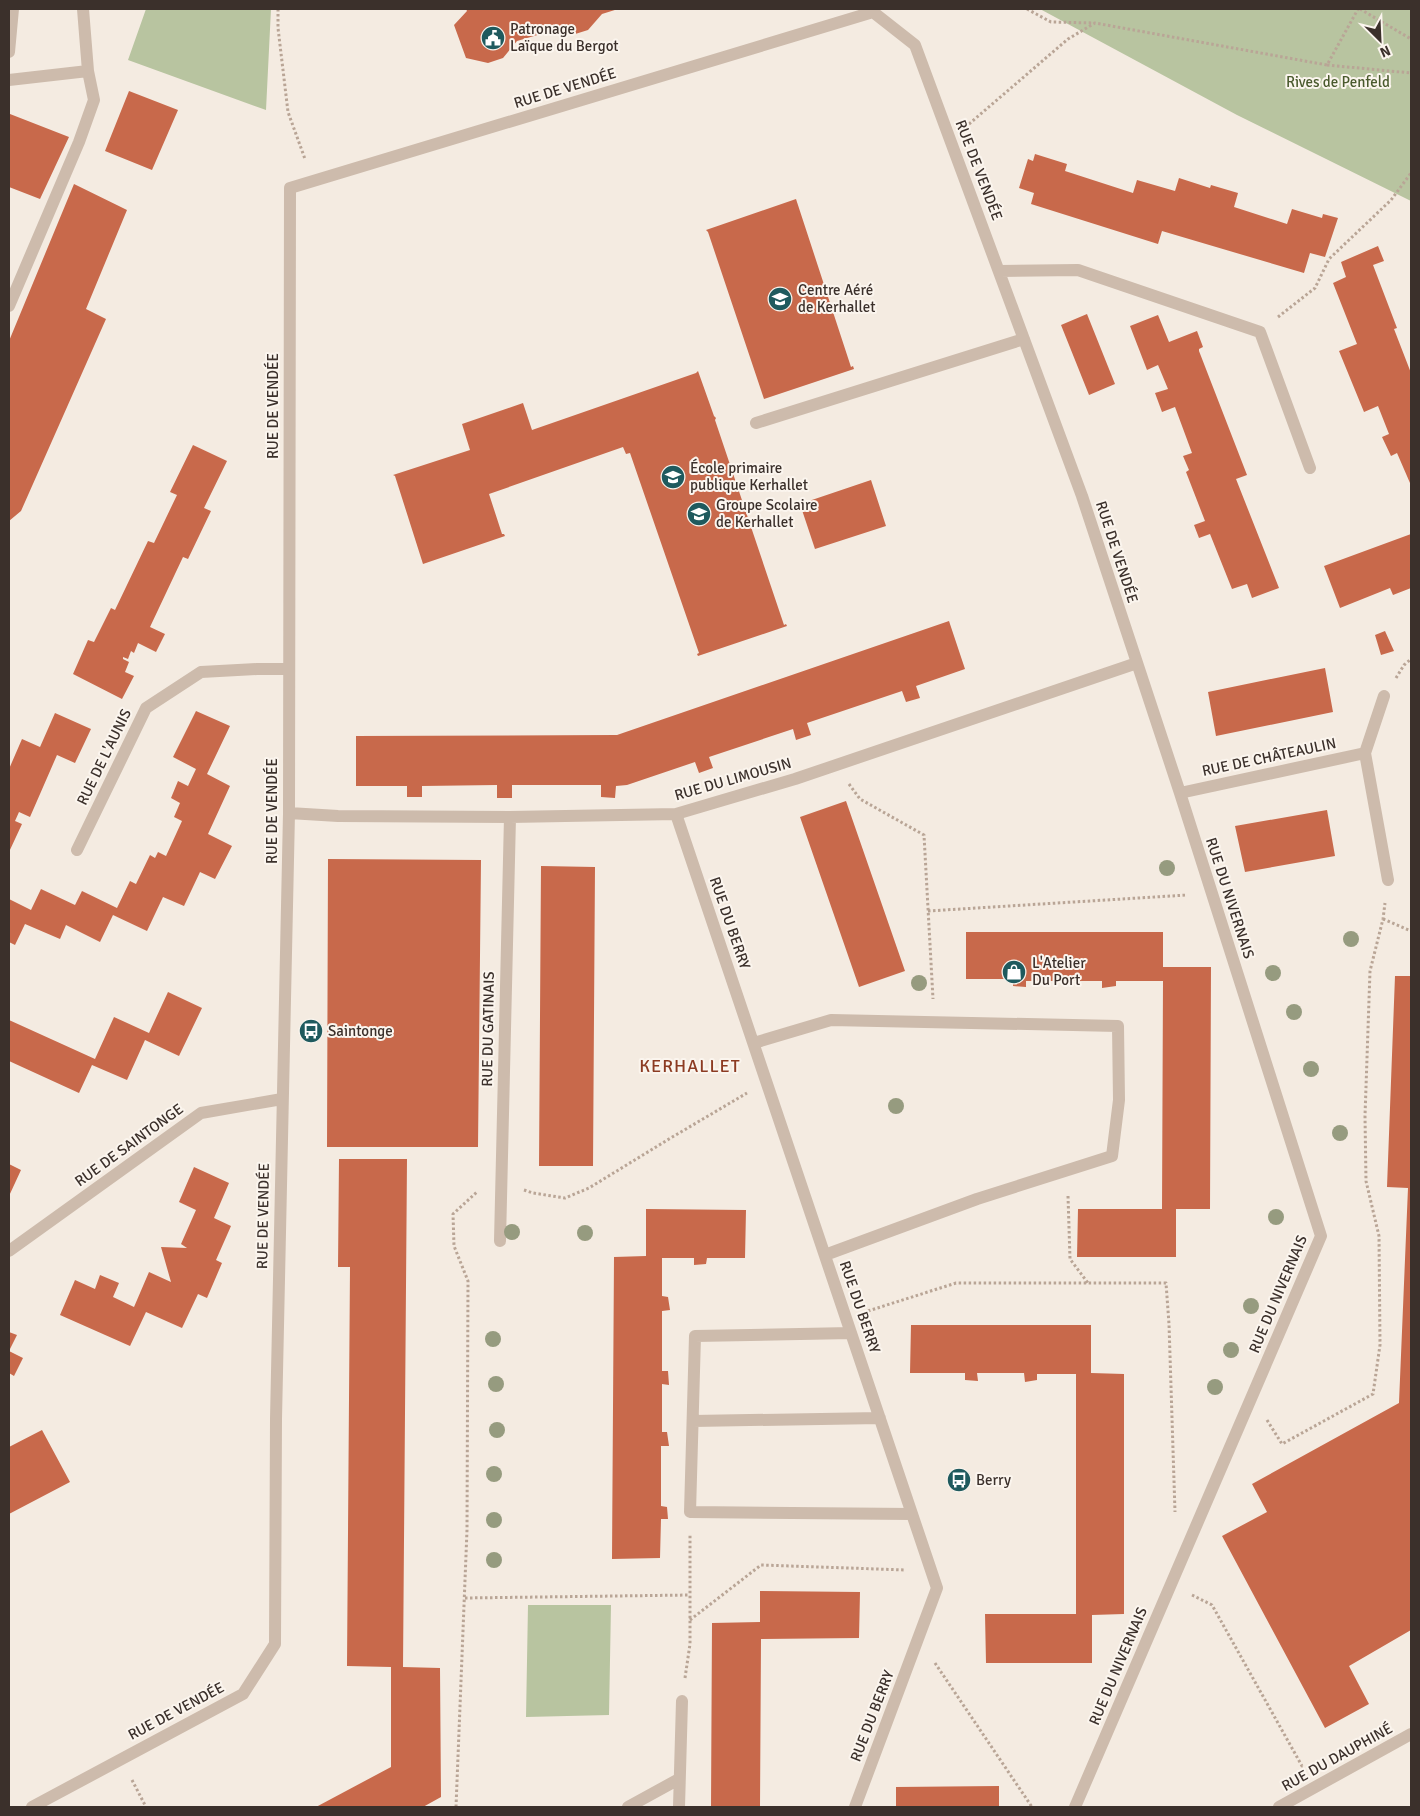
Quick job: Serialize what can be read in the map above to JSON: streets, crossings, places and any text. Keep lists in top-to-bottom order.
{
  "streets": {
    "street": [
      "RUE DE VENDÉE",
      "RUE DE L'AUNIS",
      "RUE DE CHÂTEAULIN",
      "RUE DU LIMOUSIN",
      "RUE DU NIVERNAIS",
      "RUE DU BERRY",
      "RUE DU GATINAIS",
      "RUE DE SAINTONGE",
      "RUE DU DAUPHINÉ"
    ]
  },
  "crossings": [
    ["RUE DE VENDÉE", "RUE DE L'AUNIS"],
    ["RUE DE VENDÉE", "RUE DU LIMOUSIN"],
    ["RUE DE VENDÉE", "RUE DU NIVERNAIS"],
    ["RUE DE VENDÉE", "RUE DE SAINTONGE"],
    ["RUE DE CHÂTEAULIN", "RUE DU NIVERNAIS"],
    ["RUE DU LIMOUSIN", "RUE DU NIVERNAIS"],
    ["RUE DU LIMOUSIN", "RUE DU BERRY"],
    ["RUE DU LIMOUSIN", "RUE DU GATINAIS"]
  ],
  "districts": ["KERHALLET"],
  "parks": ["Rives de Penfeld"],
  "places": {
    "public building": ["Patronage Laïque du Bergot"],
    "school or university": ["Centre Aéré de Kerhallet", "École primaire publique Kerhallet", "Groupe Scolaire de Kerhallet"],
    "shop": ["L'Atelier Du Port"],
    "bus stop": ["Saintonge", "Berry"]
  },
  "north": "bottom right"
}
